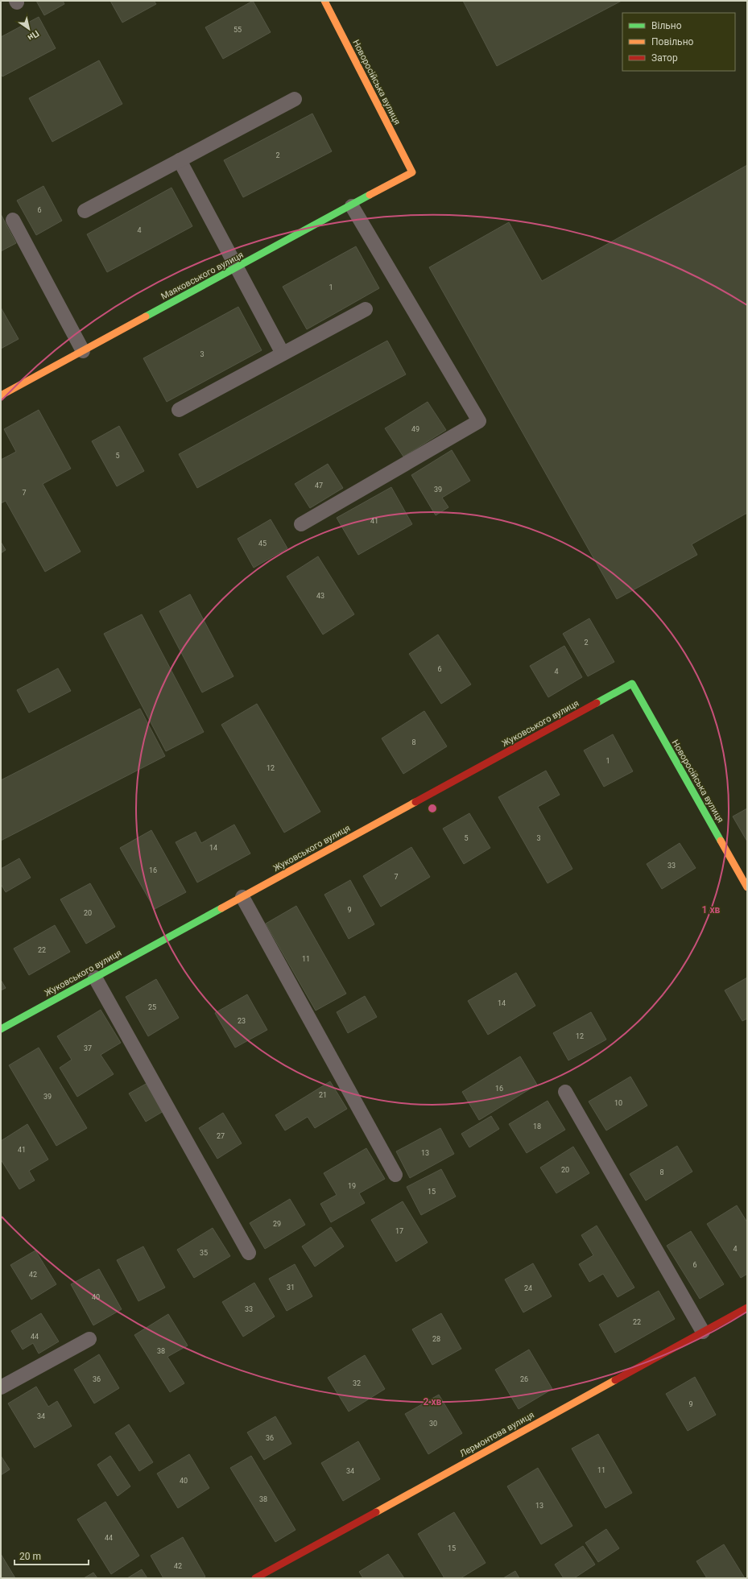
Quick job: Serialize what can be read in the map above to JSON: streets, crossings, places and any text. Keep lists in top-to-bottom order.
{
  "streets": {
    "street": [
      "Новоросійська вулиця",
      "Маяковського вулиця",
      "Жуковського вулиця",
      "Лермонтова вулиця"
    ]
  },
  "crossings": [
    ["Новоросійська вулиця", "Маяковського вулиця"],
    ["Новоросійська вулиця", "Жуковського вулиця"]
  ],
  "house_numbers": [
    "55",
    "2",
    "6",
    "4",
    "1",
    "3",
    "49",
    "5",
    "47",
    "39",
    "7",
    "41",
    "45",
    "43",
    "2",
    "6",
    "4",
    "8",
    "1",
    "12",
    "5",
    "3",
    "14",
    "33",
    "16",
    "7",
    "9",
    "20",
    "22",
    "11",
    "14",
    "25",
    "23",
    "12",
    "37",
    "16",
    "21",
    "39",
    "10",
    "18",
    "27",
    "41",
    "13",
    "20",
    "8",
    "19",
    "15",
    "29",
    "17",
    "4",
    "35",
    "6",
    "42",
    "31",
    "24",
    "40",
    "33",
    "22",
    "44",
    "28",
    "38",
    "36",
    "26",
    "32",
    "9",
    "34",
    "30",
    "36",
    "11",
    "34",
    "40",
    "38",
    "13",
    "44",
    "15",
    "42"
  ],
  "legend": ["Вільно", "Повільно", "Затор"],
  "scale_bar": "20 m",
  "north": "bottom right",
  "rings": ["1 хв", "2 хв"]
}
